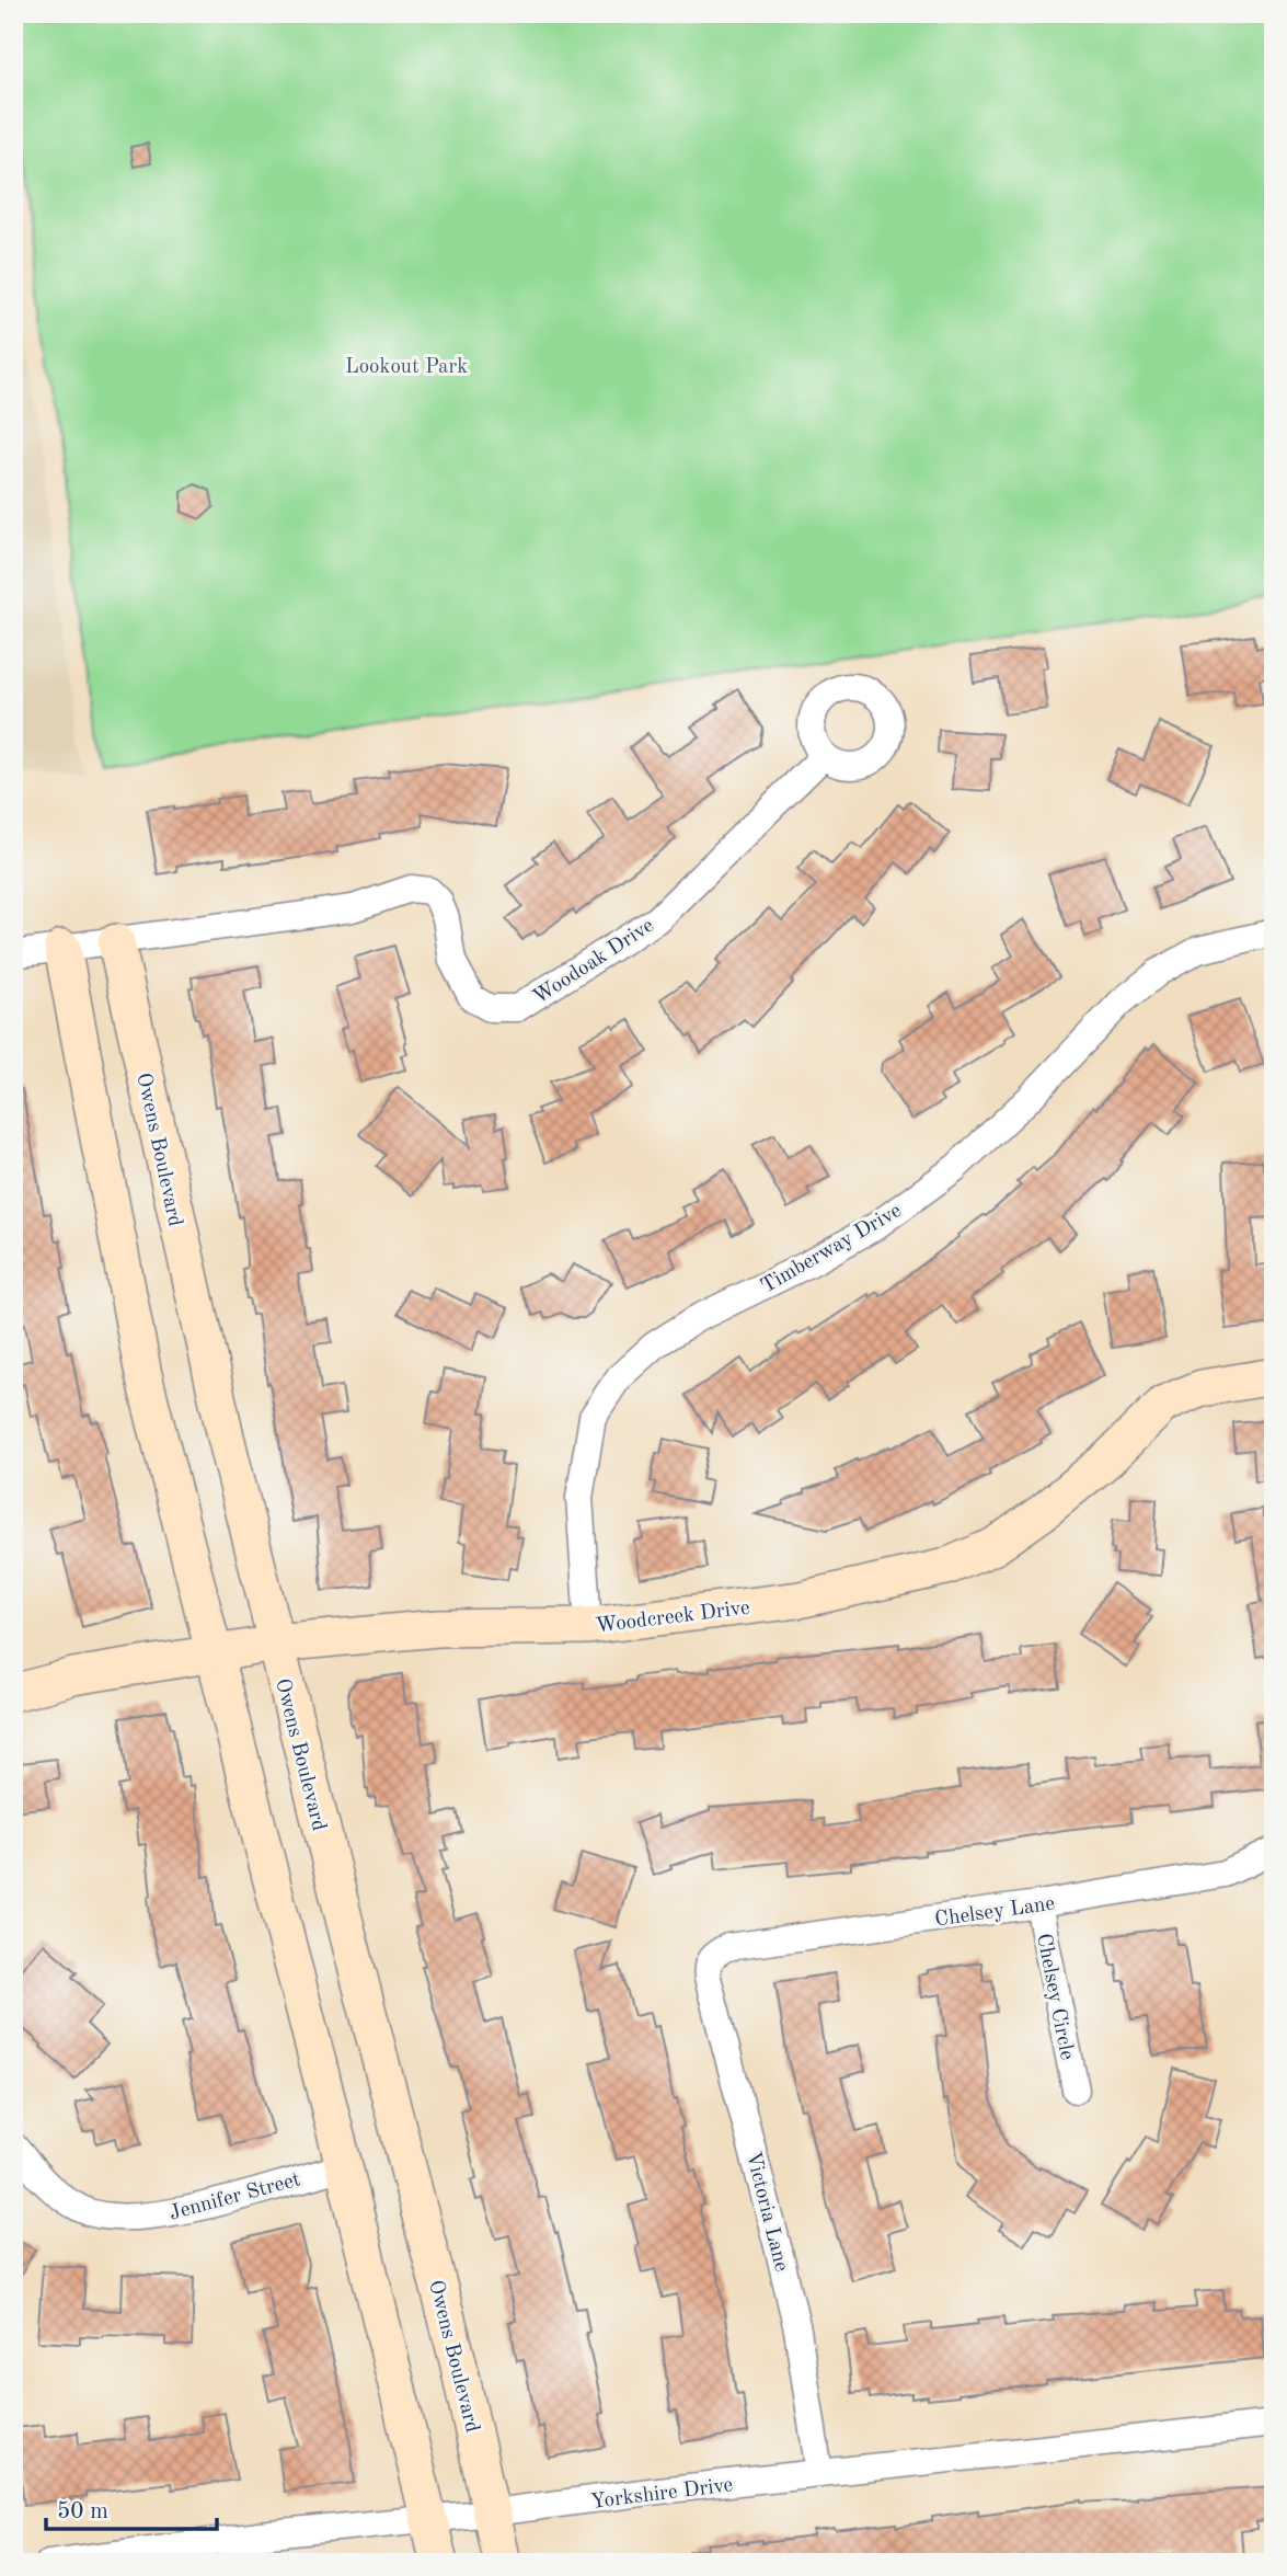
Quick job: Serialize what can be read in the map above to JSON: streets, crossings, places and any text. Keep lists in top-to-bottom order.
{
  "streets": {
    "street": [
      "Woodoak Drive",
      "Owens Boulevard",
      "Timberway Drive",
      "Woodcreek Drive",
      "Chelsey Lane",
      "Chelsey Circle",
      "Jennifer Street",
      "Victoria Lane",
      "Yorkshire Drive"
    ]
  },
  "crossings": [
    ["Woodoak Drive", "Owens Boulevard"],
    ["Owens Boulevard", "Woodcreek Drive"],
    ["Owens Boulevard", "Yorkshire Drive"],
    ["Timberway Drive", "Woodcreek Drive"],
    ["Chelsey Lane", "Chelsey Circle"],
    ["Chelsey Lane", "Victoria Lane"],
    ["Victoria Lane", "Yorkshire Drive"]
  ],
  "parks": ["Lookout Park"],
  "scale_bar": "50 m"
}
